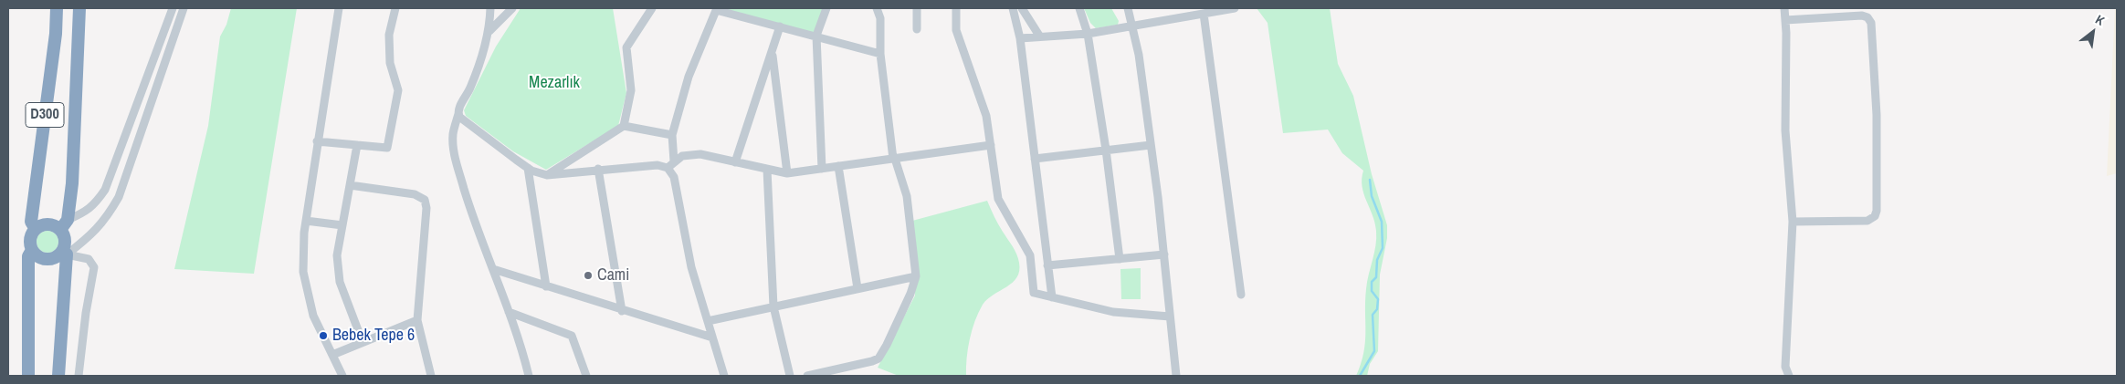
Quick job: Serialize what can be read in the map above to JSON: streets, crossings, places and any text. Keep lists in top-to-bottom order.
{
  "streets": {
    "highway": ["D300"]
  },
  "parks": ["Mezarlık"],
  "places": ["Cami", "Bebek Tepe 6"],
  "north": "top right"
}
